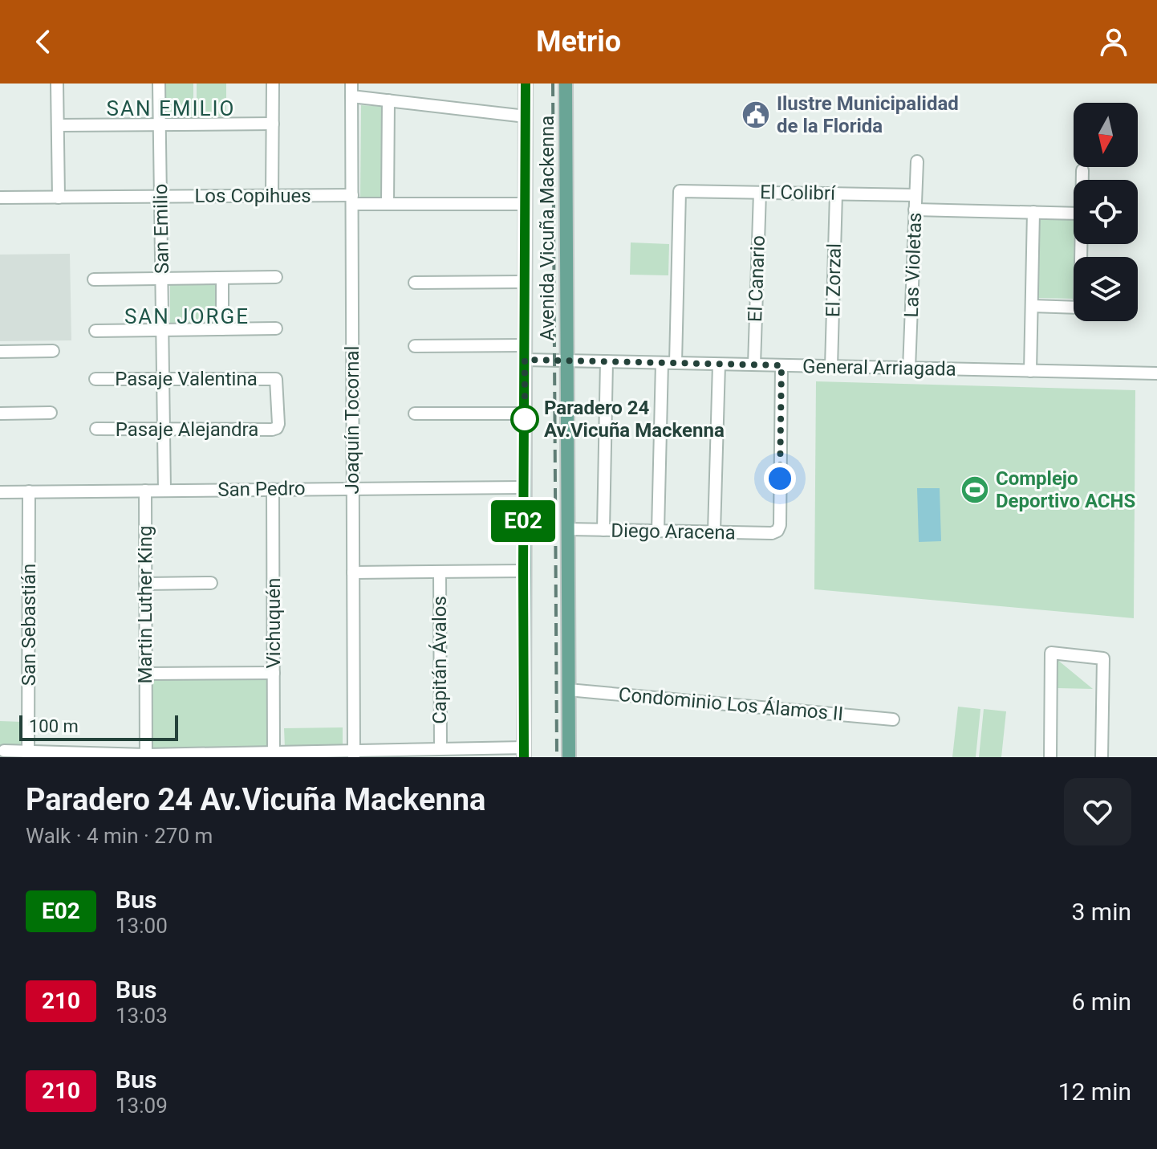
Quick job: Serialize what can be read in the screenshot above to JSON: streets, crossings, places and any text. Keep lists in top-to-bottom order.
{
  "streets": {
    "main road": ["Avenida Vicuña Mackenna"],
    "street": [
      "El Colibrí",
      "Los Copihues",
      "San Emilio",
      "Las Violetas",
      "El Canario",
      "El Zorzal",
      "General Arriagada",
      "Pasaje Valentina",
      "Joaquín Tocornal",
      "Pasaje Alejandra",
      "San Pedro",
      "Diego Aracena",
      "Martin Luther King",
      "Vichuquén",
      "San Sebastián",
      "Capitán Ávalos",
      "Condominio Los Álamos II"
    ]
  },
  "crossings": [
    ["El Colibrí", "Las Violetas"],
    ["El Colibrí", "El Canario"],
    ["El Colibrí", "El Zorzal"],
    ["El Colibrí", "General Arriagada"],
    ["Los Copihues", "San Emilio"],
    ["Los Copihues", "Joaquín Tocornal"],
    ["Avenida Vicuña Mackenna", "General Arriagada"],
    ["Avenida Vicuña Mackenna", "Diego Aracena"],
    ["Avenida Vicuña Mackenna", "Condominio Los Álamos II"],
    ["San Emilio", "Pasaje Valentina"],
    ["San Emilio", "Pasaje Alejandra"],
    ["San Emilio", "San Pedro"],
    ["Las Violetas", "General Arriagada"],
    ["El Canario", "General Arriagada"],
    ["El Zorzal", "General Arriagada"],
    ["General Arriagada", "Diego Aracena"],
    ["Pasaje Valentina", "Pasaje Alejandra"],
    ["Joaquín Tocornal", "San Pedro"],
    ["San Pedro", "Martin Luther King"],
    ["San Pedro", "Vichuquén"],
    ["San Pedro", "San Sebastián"]
  ],
  "districts": ["SAN EMILIO", "SAN JORGE"],
  "places": {
    "public building": ["Ilustre Municipalidad de la Florida"],
    "other": ["Paradero 24 Av.Vicuña Mackenna"],
    "sports": ["Complejo Deportivo ACHS"]
  },
  "lines": ["bus line E02"],
  "scale_bar": "100 m",
  "north": "bottom",
  "page": {
    "header": "Metrio",
    "on_map": "E02",
    "scale": "100 m",
    "heading": ["Paradero 24 Av.Vicuña Mackenna", "Walk · 4 min · 270 m"],
    "list": [
      {
        "mark": "E02",
        "name": "Bus",
        "note": "13:00",
        "value": "3 min"
      },
      {
        "mark": "210",
        "name": "Bus",
        "note": "13:03",
        "value": "6 min"
      },
      {
        "mark": "210",
        "name": "Bus",
        "note": "13:09",
        "value": "12 min"
      }
    ]
  }
}
